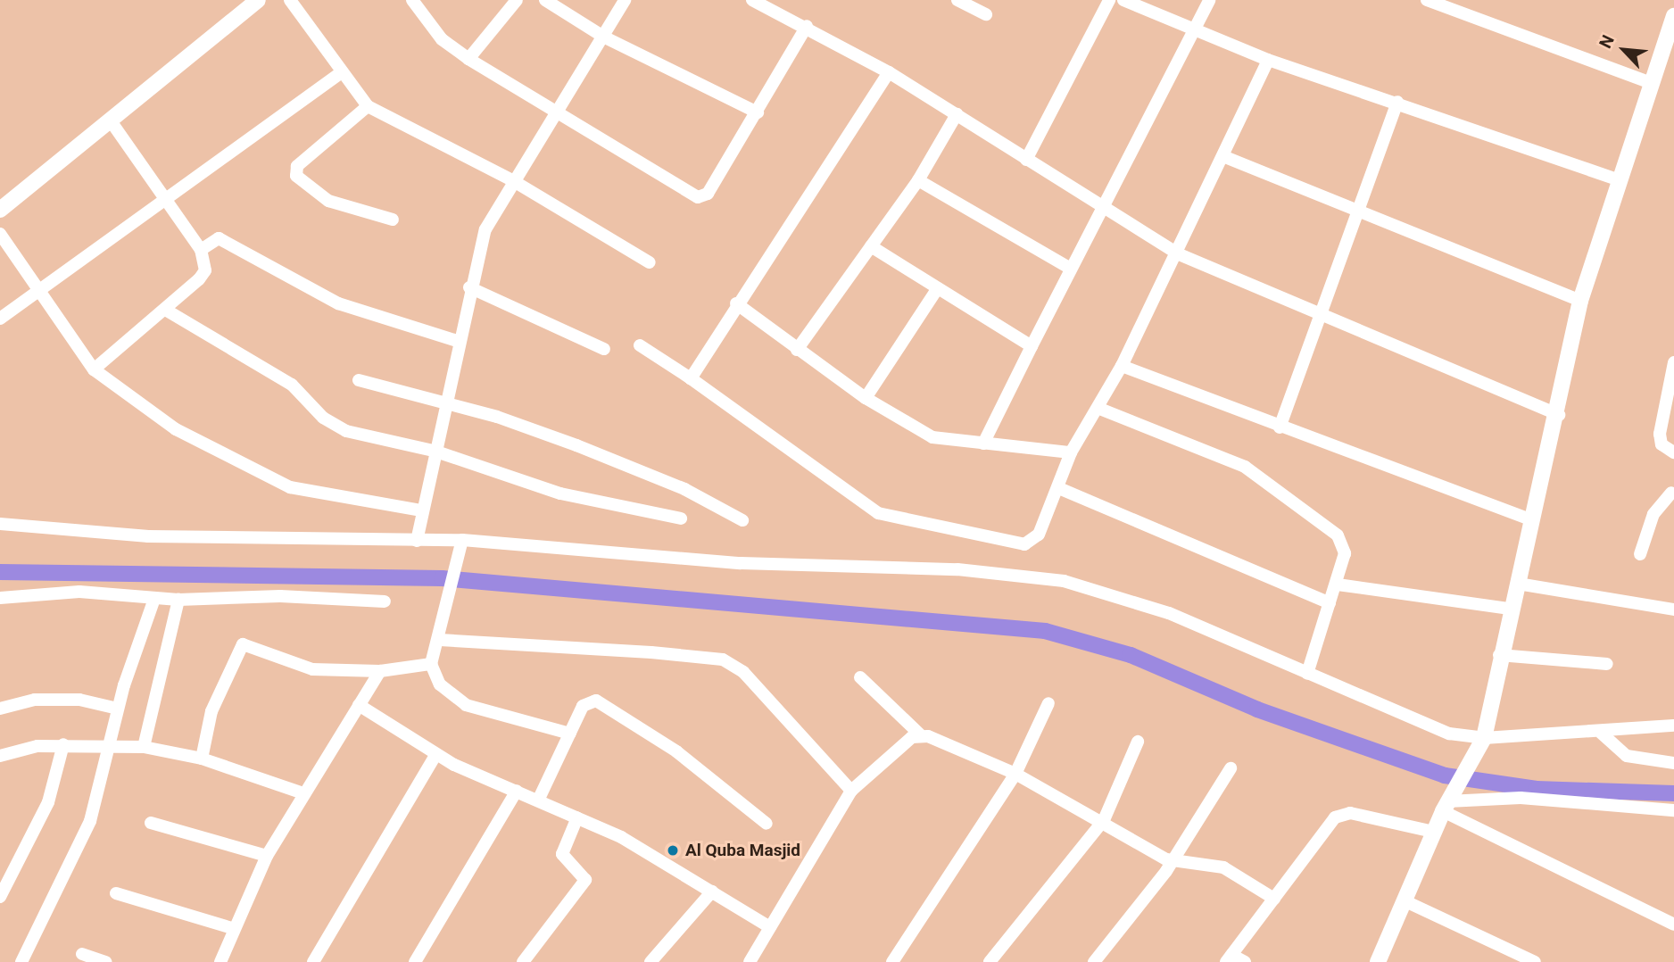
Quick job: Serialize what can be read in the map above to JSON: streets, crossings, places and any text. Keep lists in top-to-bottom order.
{
  "places": ["Al Quba Masjid"],
  "north": "top left"
}
